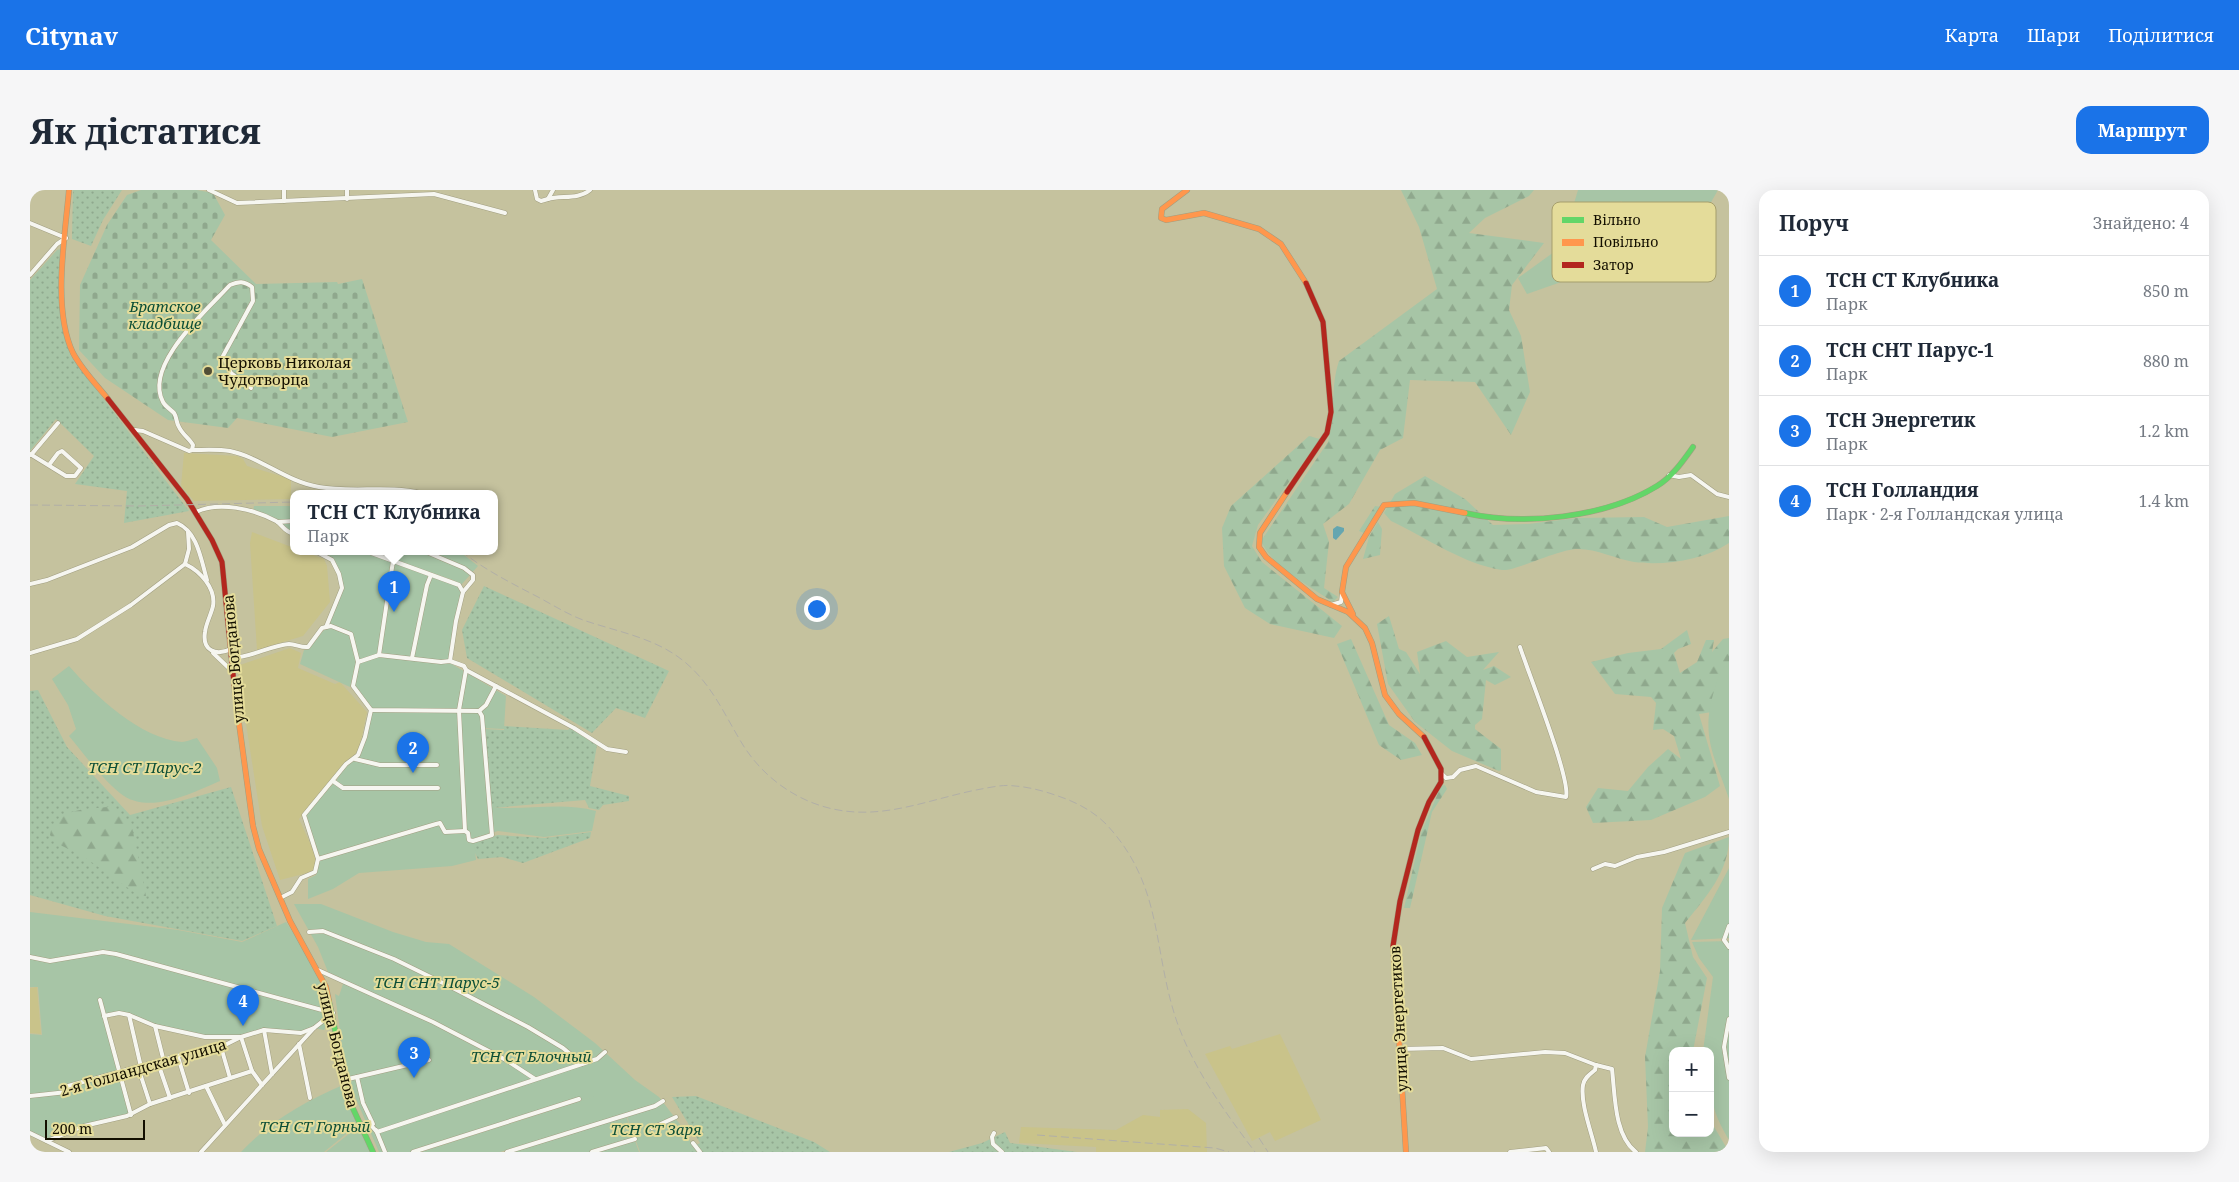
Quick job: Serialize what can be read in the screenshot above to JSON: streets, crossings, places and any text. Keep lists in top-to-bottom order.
{
  "streets": {
    "main road": ["улица Богданова", "улица Энергетиков"],
    "street": ["2-я Голландская улица"]
  },
  "parks": [
    "Братское кладбище",
    "ТСН СТ Парус-2",
    "ТСН СНТ Парус-5",
    "ТСН СТ Блочный",
    "ТСН СТ Горный",
    "ТСН СТ Заря"
  ],
  "places": ["Церковь Николая Чудотворца"],
  "legend": ["Вільно", "Повільно", "Затор"],
  "scale_bar": "200 m",
  "page": {
    "header": "Citynav",
    "nav": ["Карта", "Шари", "Поділитися"],
    "buttons": "Маршрут",
    "title": "Як дістатися",
    "heading": ["Поруч", "Знайдено: 4"],
    "list": [
      {
        "mark": "1",
        "name": "ТСН СТ Клубника",
        "note": "Парк",
        "value": "850 m"
      },
      {
        "mark": "2",
        "name": "ТСН СНТ Парус-1",
        "note": "Парк",
        "value": "880 m"
      },
      {
        "mark": "3",
        "name": "ТСН Энергетик",
        "note": "Парк",
        "value": "1.2 km"
      },
      {
        "mark": "4",
        "name": "ТСН Голландия",
        "note": "Парк · 2-я Голландская улица",
        "value": "1.4 km"
      }
    ],
    "popup": ["ТСН СТ Клубника", "Парк"],
    "pins": [
      "1",
      "2",
      "4",
      "3"
    ],
    "map_buttons": ["+", "−"],
    "scale": "200 m"
  }
}
